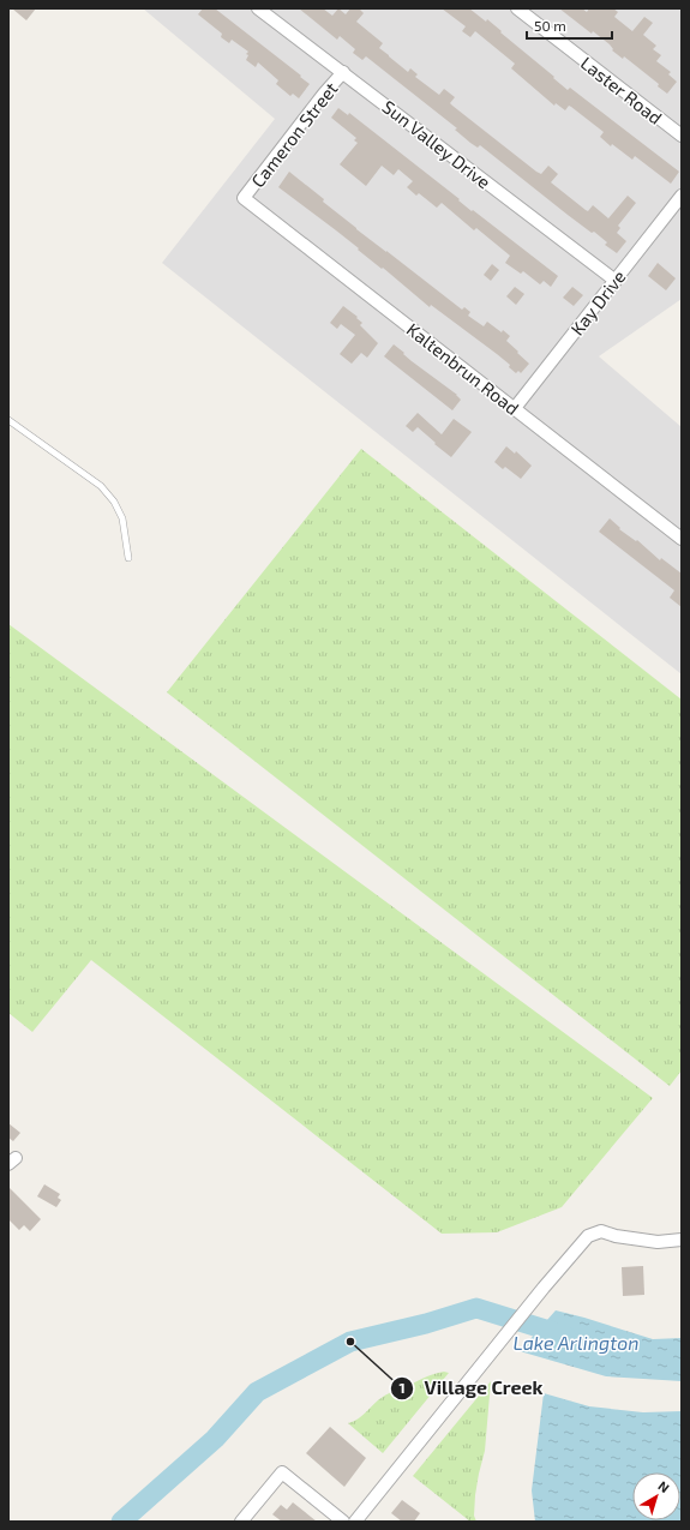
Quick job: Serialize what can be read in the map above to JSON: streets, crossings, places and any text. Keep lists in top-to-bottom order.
{
  "streets": {
    "street": [
      "Laster Road",
      "Cameron Street",
      "Sun Valley Drive",
      "Kay Drive",
      "Kaltenbrun Road"
    ]
  },
  "crossings": [
    ["Cameron Street", "Sun Valley Drive"],
    ["Cameron Street", "Kaltenbrun Road"],
    ["Sun Valley Drive", "Kay Drive"],
    ["Kay Drive", "Kaltenbrun Road"]
  ],
  "water": ["Lake Arlington"],
  "places": ["Village Creek"],
  "scale_bar": "50 m",
  "north": "top right"
}
